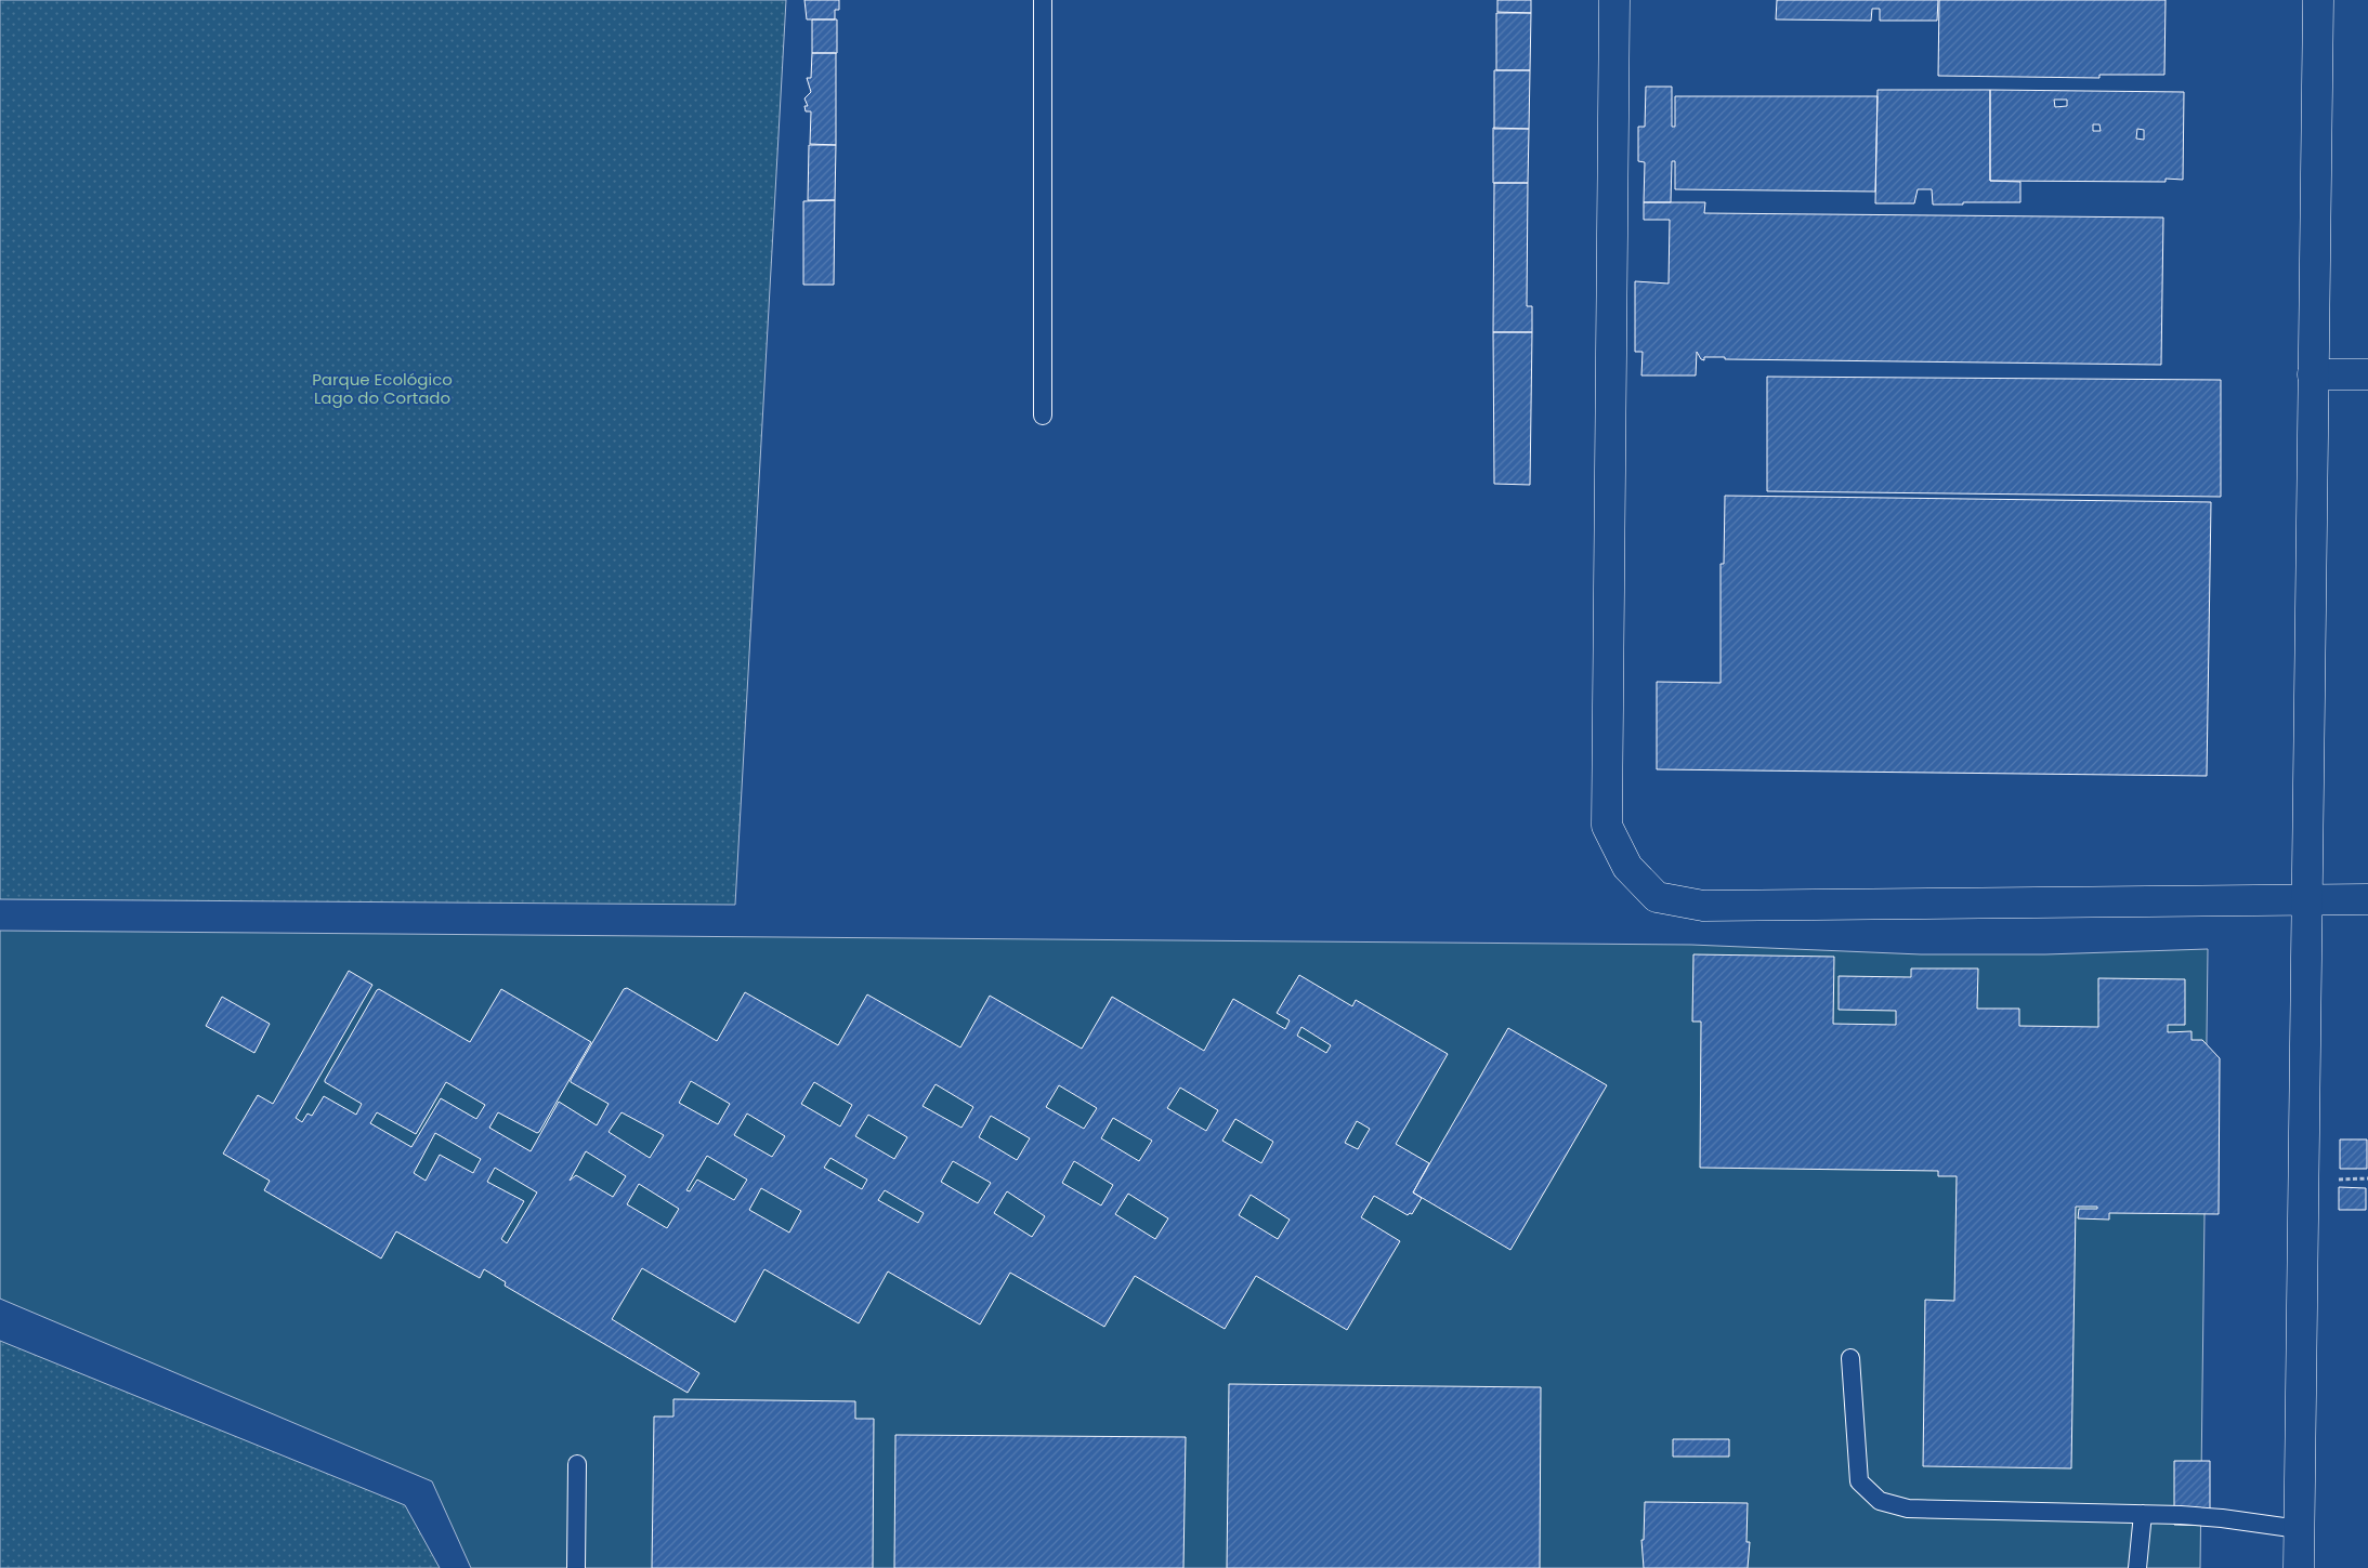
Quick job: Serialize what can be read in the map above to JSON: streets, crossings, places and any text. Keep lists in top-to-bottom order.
{
  "parks": ["Parque Ecológico Lago do Cortado"]
}
